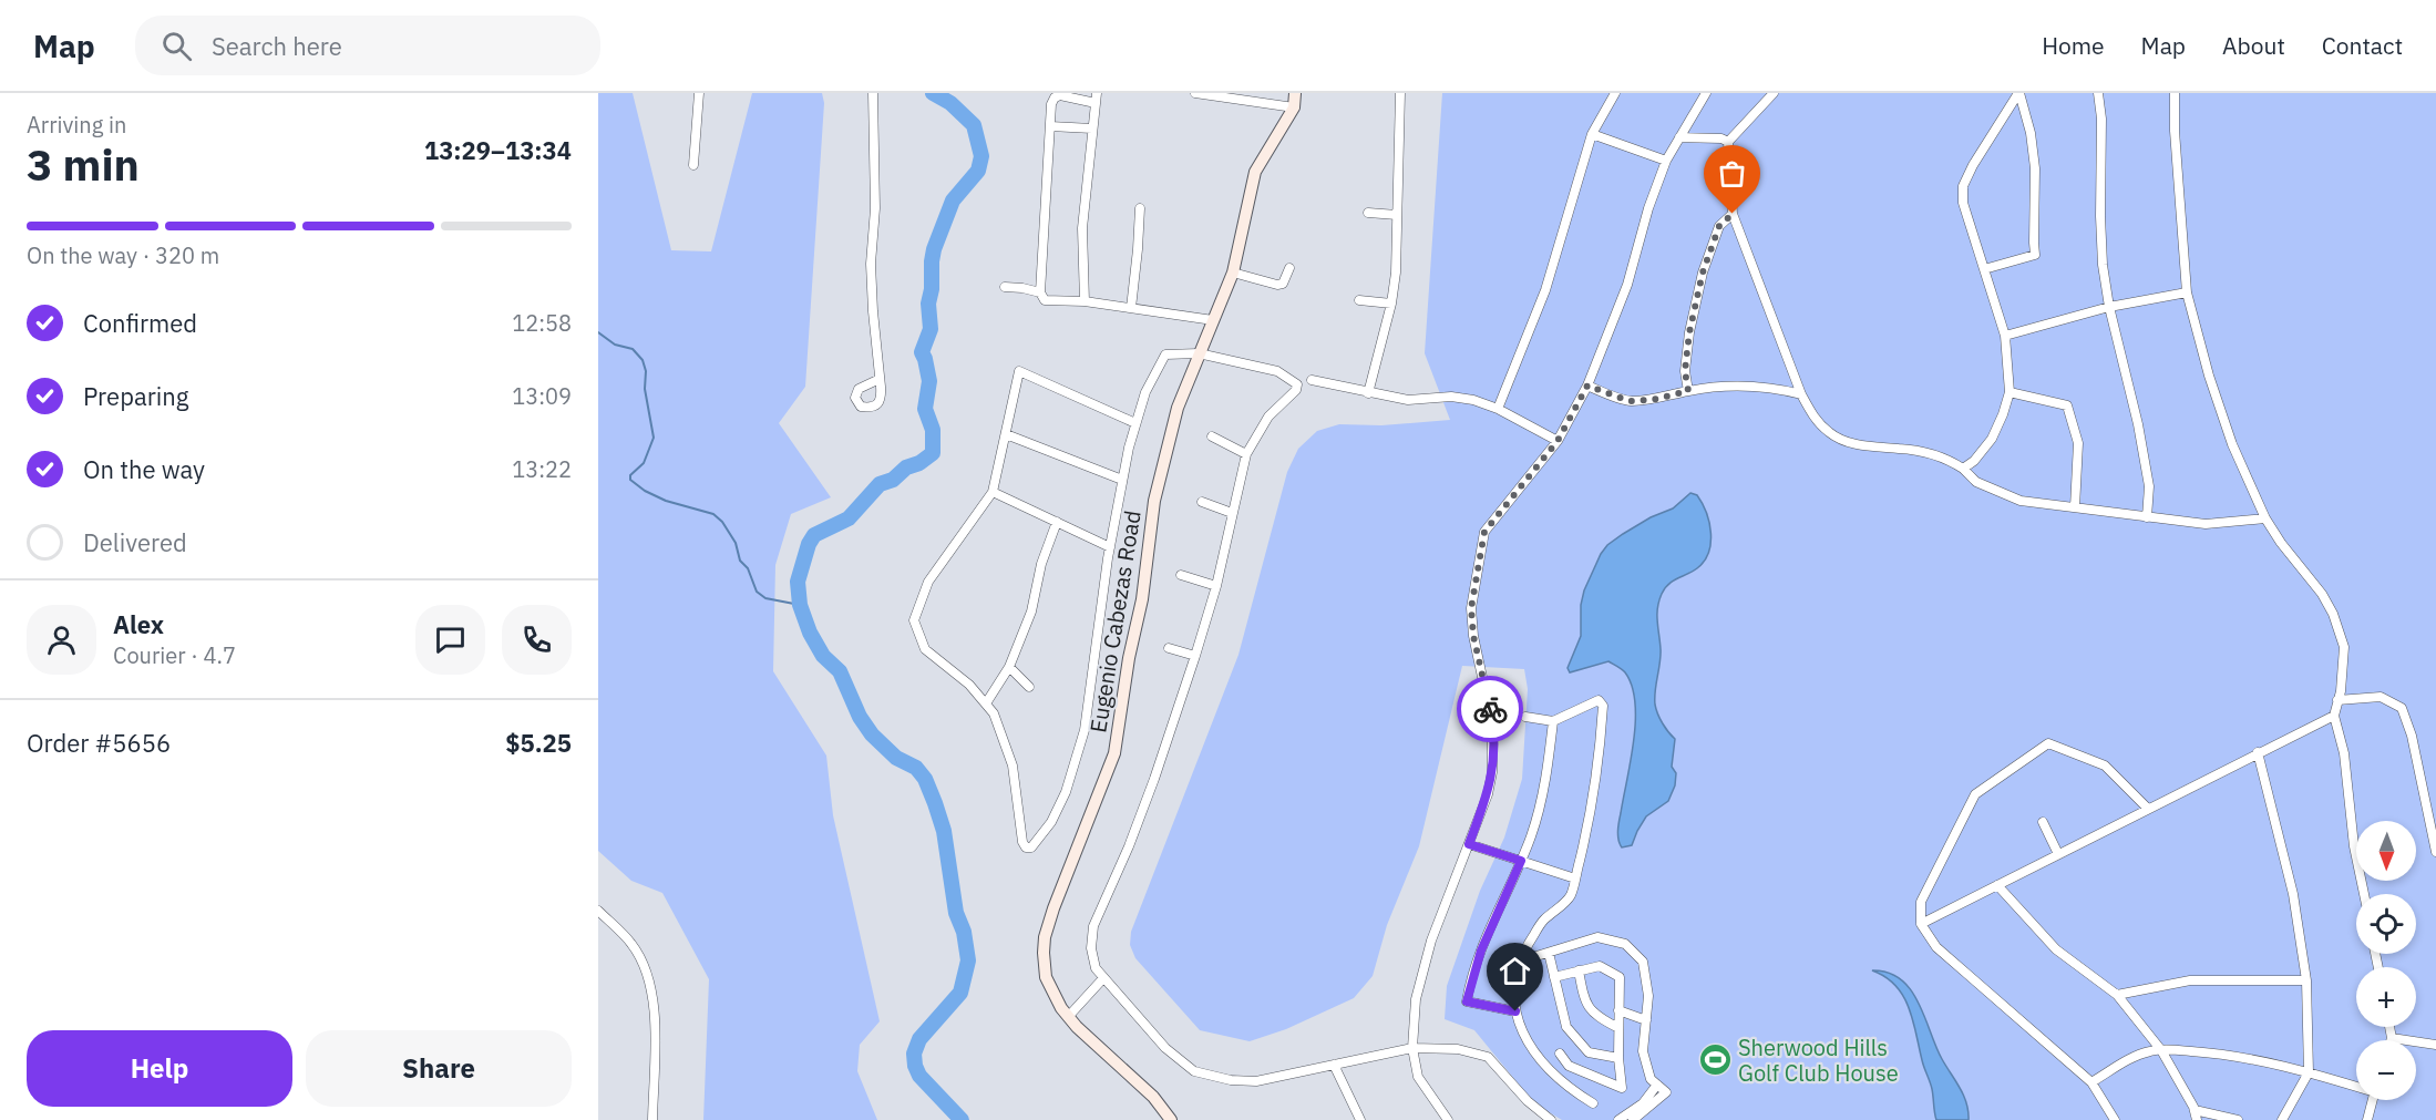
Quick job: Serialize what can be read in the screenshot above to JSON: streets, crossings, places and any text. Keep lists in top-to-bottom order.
{
  "streets": {
    "street": ["Eugenio Cabezas Road"]
  },
  "places": {
    "sports": ["Sherwood Hills Golf Club House"]
  },
  "north": "bottom",
  "page": {
    "header": "Map",
    "search": "Search here",
    "nav": [
      "Home",
      "Map",
      "About",
      "Contact"
    ],
    "heading": ["3 min", "Arriving in", "13:29–13:34"],
    "panel": [
      "Alex",
      "Courier · 4.7",
      "Order #5656",
      "$5.25"
    ],
    "bar": "On the way · 320 m",
    "list": [
      ["Confirmed", "12:58"],
      ["Preparing", "13:09"],
      ["On the way", "13:22"],
      "Delivered"
    ],
    "map_buttons": ["+", "−"],
    "buttons": ["Help", "Share"]
  }
}
